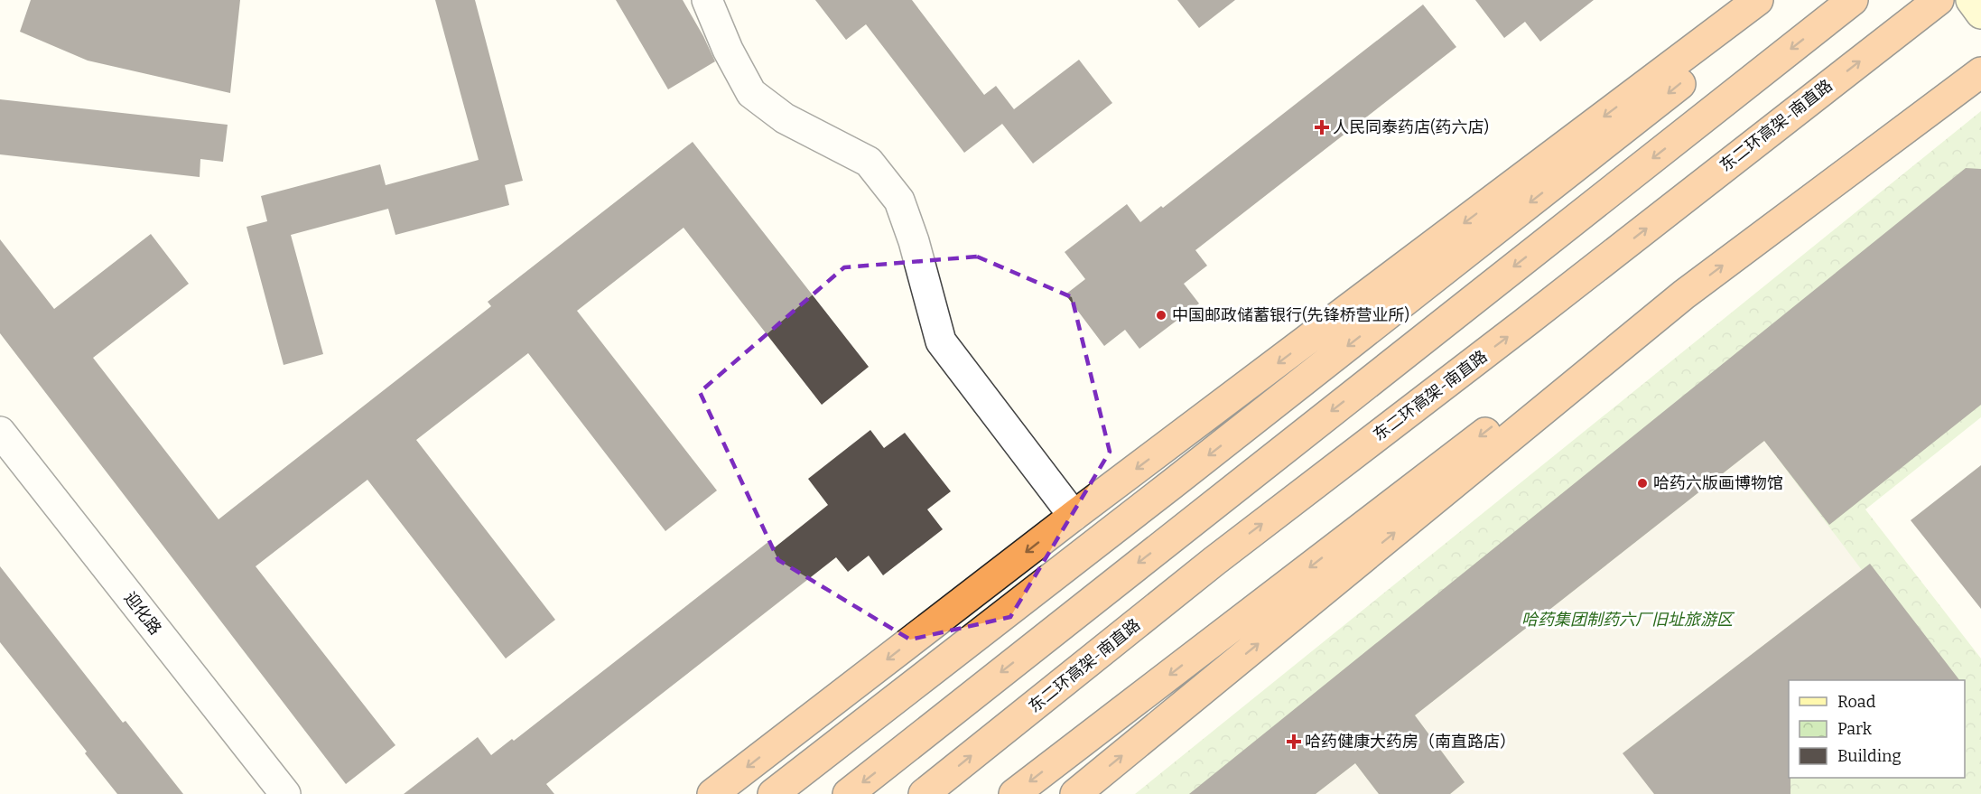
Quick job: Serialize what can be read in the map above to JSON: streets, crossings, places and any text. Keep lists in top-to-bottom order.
{
  "streets": {
    "highway": ["东二环高架-南直路"],
    "street": ["迎化路"]
  },
  "parks": ["哈药集团制药六厂旧址旅游区"],
  "places": {
    "health": ["人民同泰药店(药六店)", "哈药健康大药房（南直路店）"],
    "other": ["中国邮政储蓄银行(先锋桥营业所)", "哈药六版画博物馆"]
  },
  "legend": ["Road", "Park", "Building"]
}
